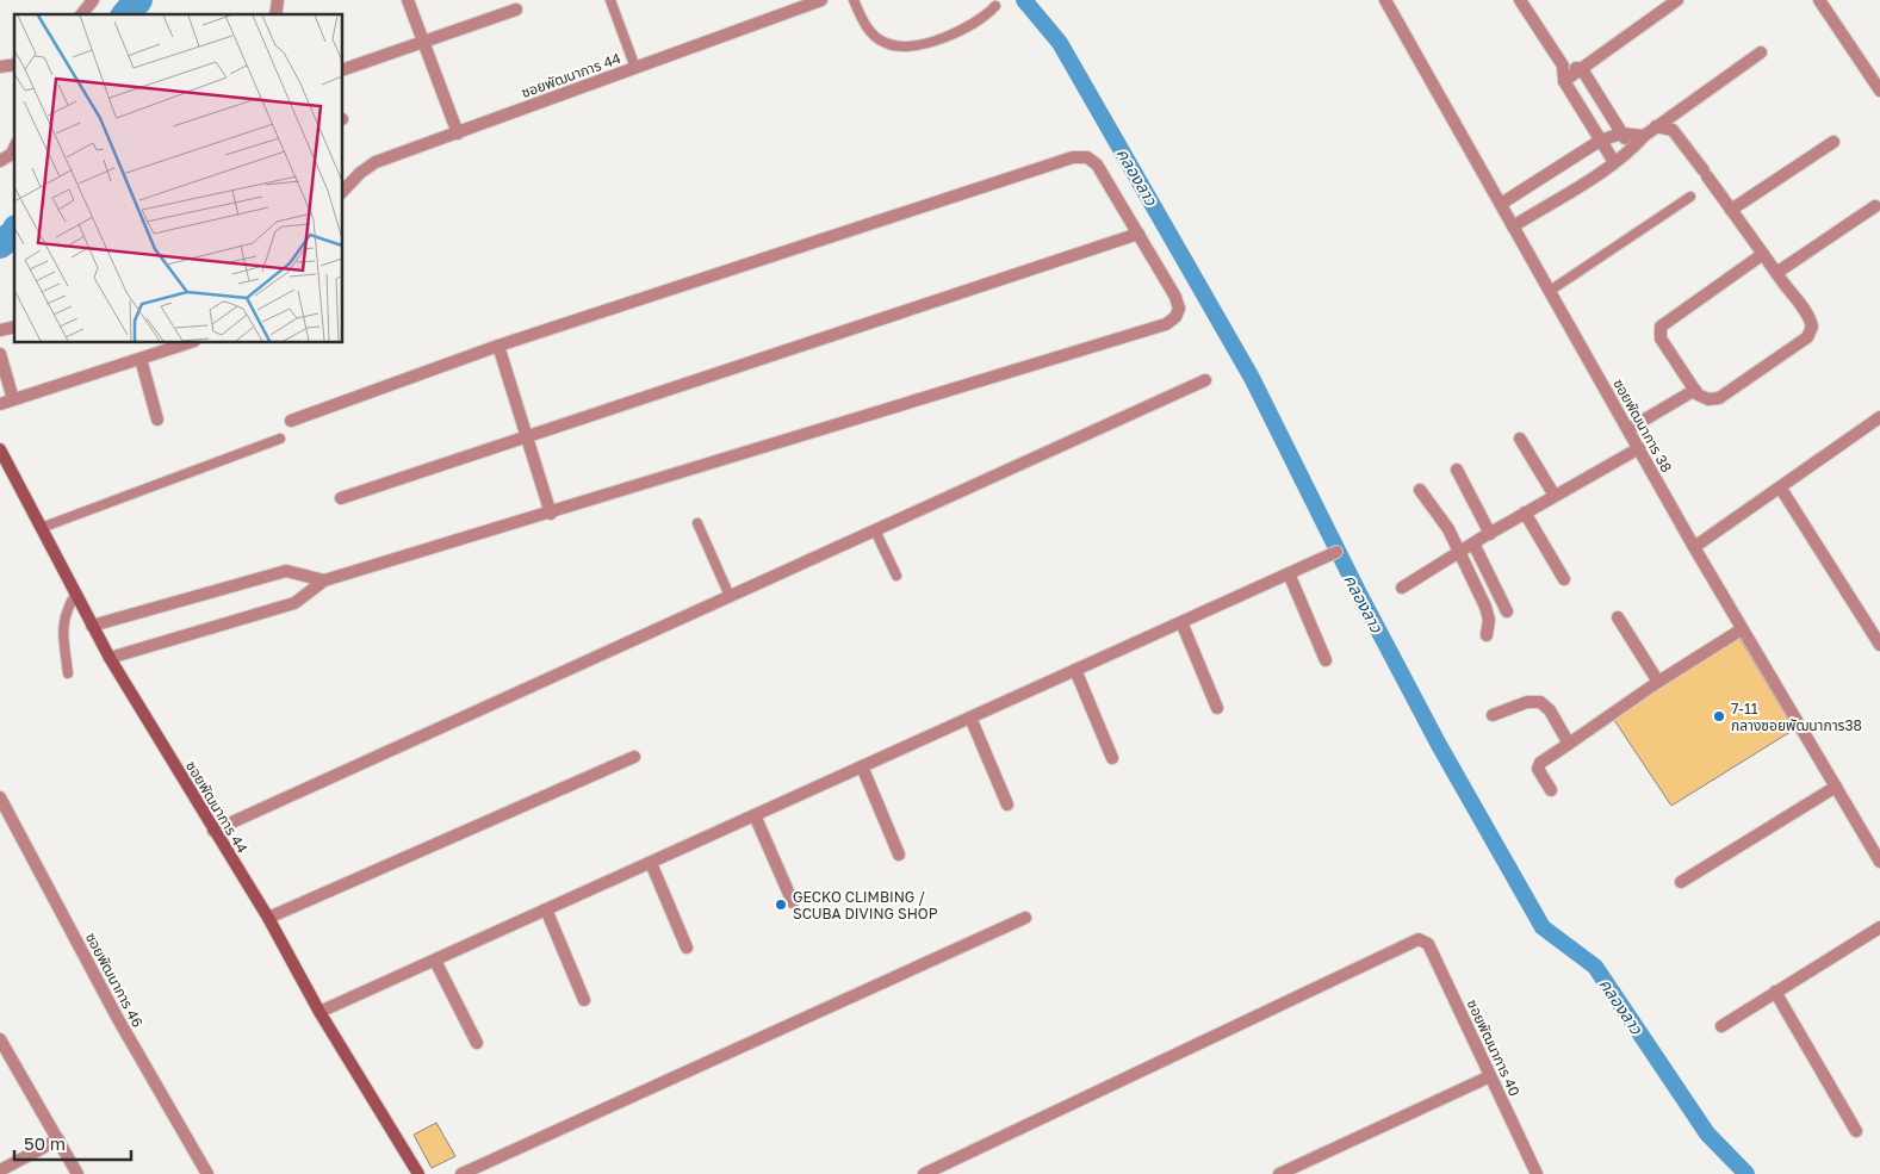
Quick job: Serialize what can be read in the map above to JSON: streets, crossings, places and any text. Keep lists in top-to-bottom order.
{
  "streets": {
    "street": [
      "ซอยพัฒนาการ 44",
      "ซอยพัฒนาการ 38",
      "ซอยพัฒนาการ 46",
      "ซอยพัฒนาการ 40"
    ]
  },
  "water": ["คลองลาว"],
  "places": ["7-11 กลางซอยพัฒนาการ38", "GECKO CLIMBING / SCUBA DIVING SHOP"],
  "scale_bar": "50 m"
}
